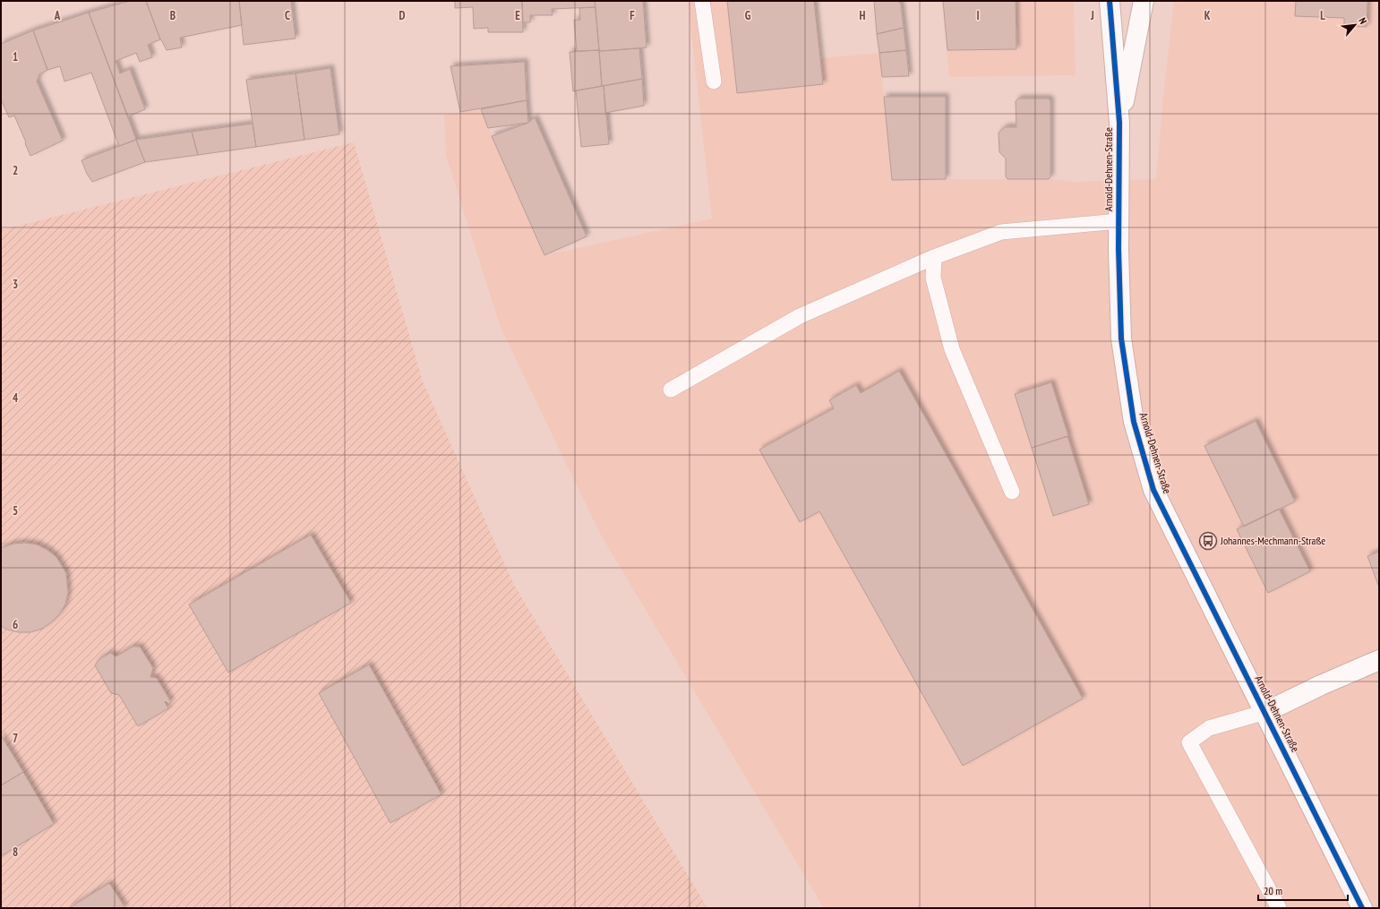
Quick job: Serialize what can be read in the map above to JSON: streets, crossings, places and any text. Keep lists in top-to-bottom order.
{
  "streets": {
    "street": ["Arnold-Dehnen-Straße"]
  },
  "places": {
    "bus stop": ["Johannes-Mechmann-Straße"]
  },
  "scale_bar": "20 m",
  "north": "top right",
  "grid": {
    "columns": [
      "A",
      "B",
      "C",
      "D",
      "E",
      "F",
      "G",
      "H",
      "I",
      "J",
      "K",
      "L"
    ],
    "rows": [
      "1",
      "2",
      "3",
      "4",
      "5",
      "6",
      "7",
      "8"
    ]
  }
}
